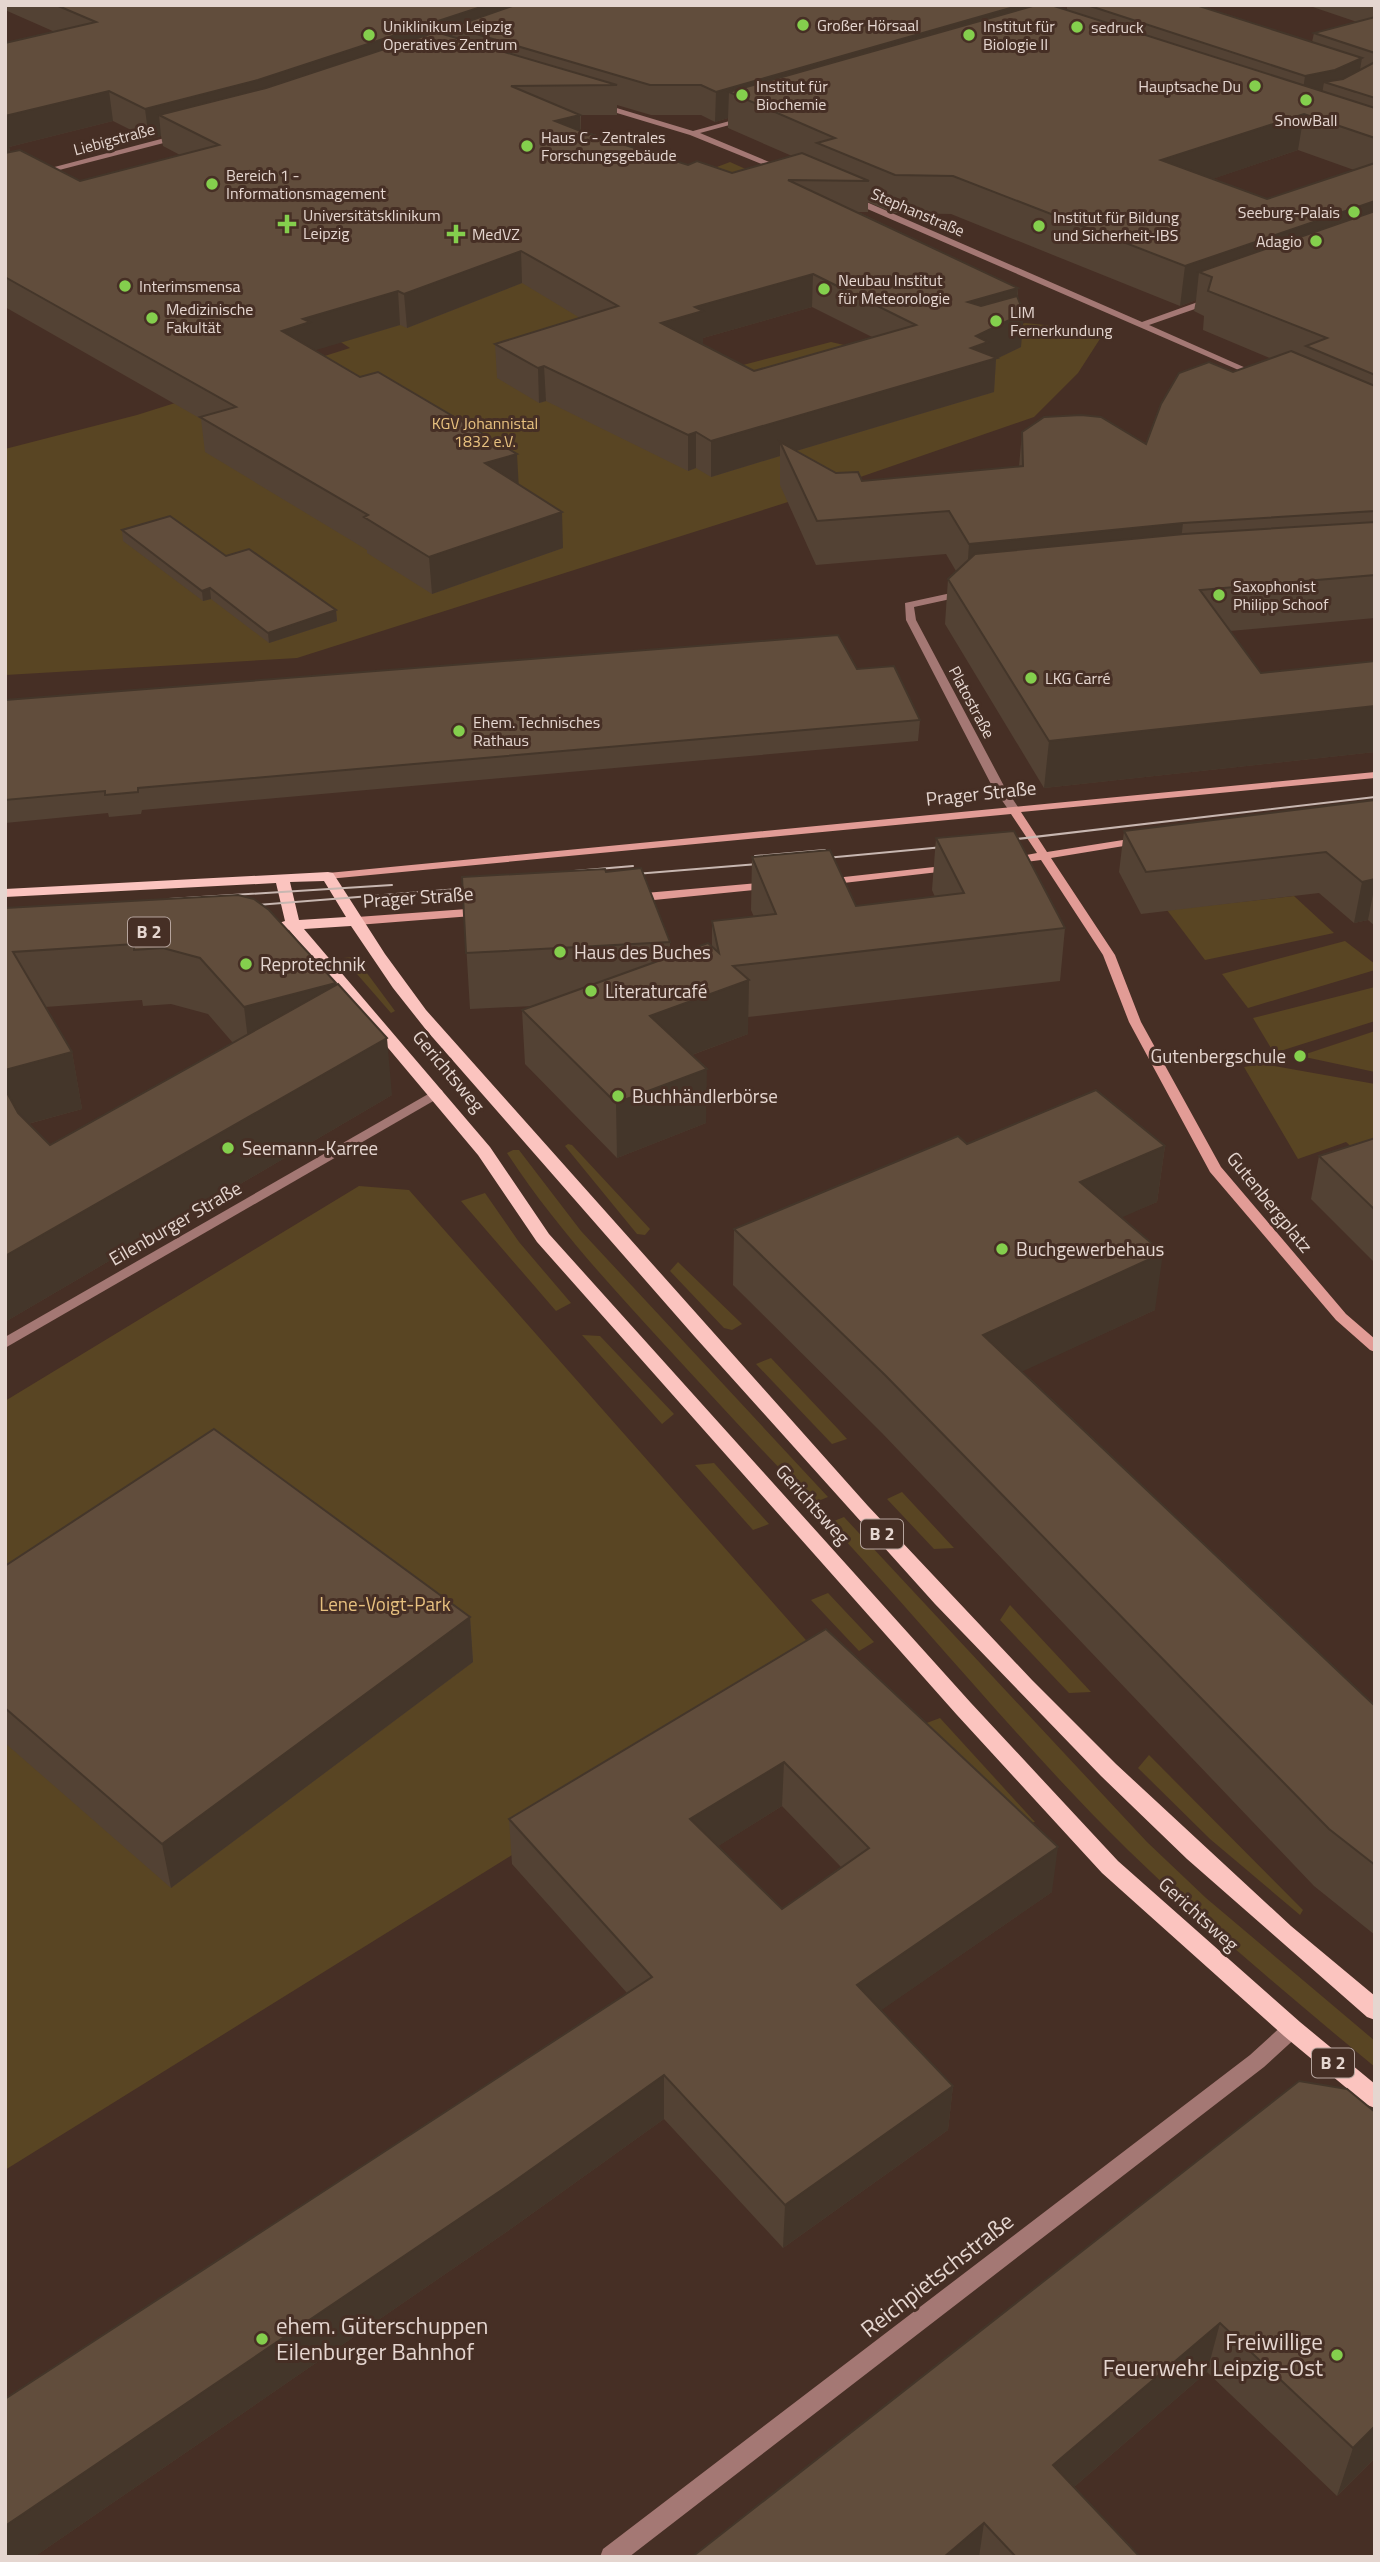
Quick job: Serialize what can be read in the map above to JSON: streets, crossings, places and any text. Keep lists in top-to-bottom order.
{
  "streets": {
    "main road": [
      "Prager Straße",
      "B 2",
      "Gerichtsweg",
      "Gutenbergplatz"
    ],
    "street": [
      "Liebigstraße",
      "Stephanstraße",
      "Platostraße",
      "Eilenburger Straße",
      "Reichpietschstraße"
    ]
  },
  "crossings": [
    ["Platostraße", "Prager Straße"],
    ["Platostraße", "Gutenbergplatz"],
    ["Prager Straße", "B 2"],
    ["Prager Straße", "Gerichtsweg"],
    ["Prager Straße", "Gutenbergplatz"],
    ["B 2", "Gerichtsweg"],
    ["Gerichtsweg", "Eilenburger Straße"],
    ["Gerichtsweg", "Reichpietschstraße"]
  ],
  "parks": ["KGV Johannistal 1832 e.V.", "Lene-Voigt-Park"],
  "places": {
    "other": [
      "Großer Hörsaal",
      "sedruck",
      "Uniklinikum Leipzig Operatives Zentrum",
      "Institut für Biologie II",
      "Hauptsache Du",
      "Institut für Biochemie",
      "SnowBall",
      "Haus C - Zentrales Forschungsgebäude",
      "Bereich 1 - Informationsmagement",
      "Seeburg-Palais",
      "Institut für Bildung und Sicherheit-IBS",
      "Adagio",
      "Interimsmensa",
      "Neubau Institut für Meteorologie",
      "Medizinische Fakultät",
      "LIM Fernerkundung",
      "Saxophonist Philipp Schoof",
      "LKG Carré",
      "Ehem. Technisches Rathaus",
      "Haus des Buches",
      "Reprotechnik",
      "Literaturcafé",
      "Gutenbergschule",
      "Buchhändlerbörse",
      "Seemann-Karree",
      "Buchgewerbehaus",
      "ehem. Güterschuppen Eilenburger Bahnhof",
      "Freiwillige Feuerwehr Leipzig-Ost"
    ],
    "health": ["Universitätsklinikum Leipzig", "MedVZ"]
  }
}
